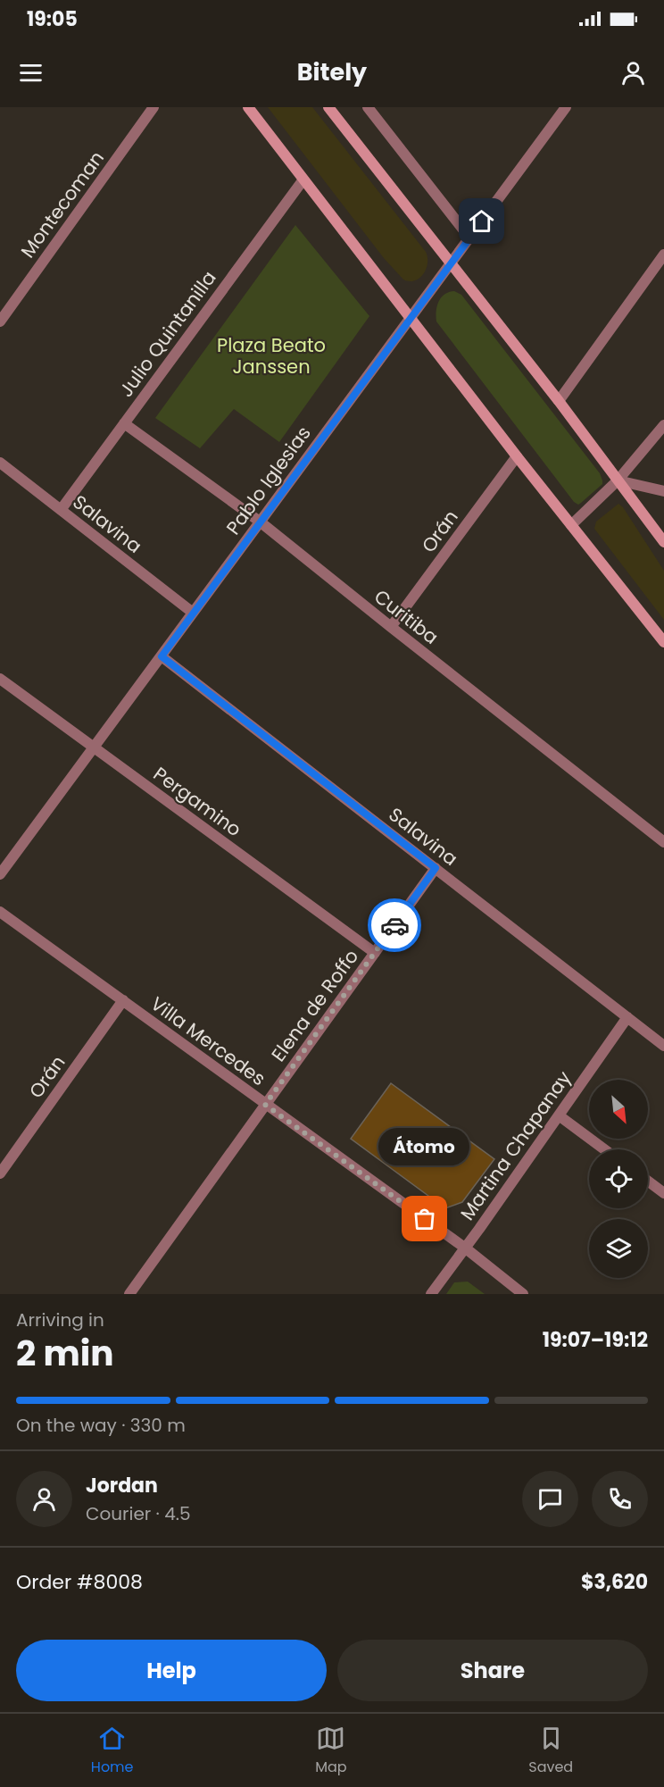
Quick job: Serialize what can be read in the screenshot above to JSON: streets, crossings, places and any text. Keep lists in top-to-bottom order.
{
  "streets": {
    "street": [
      "Montecoman",
      "Julio Quintanilla",
      "Pablo Iglesias",
      "Salavina",
      "Orán",
      "Curitiba",
      "Pergamino",
      "Elena de Roffo",
      "Villa Mercedes",
      "Martina Chapanay"
    ]
  },
  "crossings": [
    ["Julio Quintanilla", "Salavina"],
    ["Julio Quintanilla", "Curitiba"],
    ["Pablo Iglesias", "Salavina"],
    ["Pablo Iglesias", "Curitiba"],
    ["Pablo Iglesias", "Pergamino"],
    ["Salavina", "Elena de Roffo"],
    ["Salavina", "Martina Chapanay"],
    ["Orán", "Curitiba"],
    ["Orán", "Villa Mercedes"],
    ["Pergamino", "Elena de Roffo"],
    ["Elena de Roffo", "Villa Mercedes"],
    ["Villa Mercedes", "Martina Chapanay"]
  ],
  "parks": ["Plaza Beato Janssen"],
  "places": ["Átomo"],
  "north": "bottom right",
  "page": {
    "status": "19:05",
    "header": "Bitely",
    "bubble": "Átomo",
    "heading": ["2 min", "Arriving in", "19:07–19:12"],
    "panel": [
      "Jordan",
      "Courier · 4.5",
      "Order #8008",
      "$3,620"
    ],
    "bar": "On the way · 330 m",
    "buttons": ["Help", "Share"],
    "tabs": ["Home", "Map", "Saved"]
  }
}
